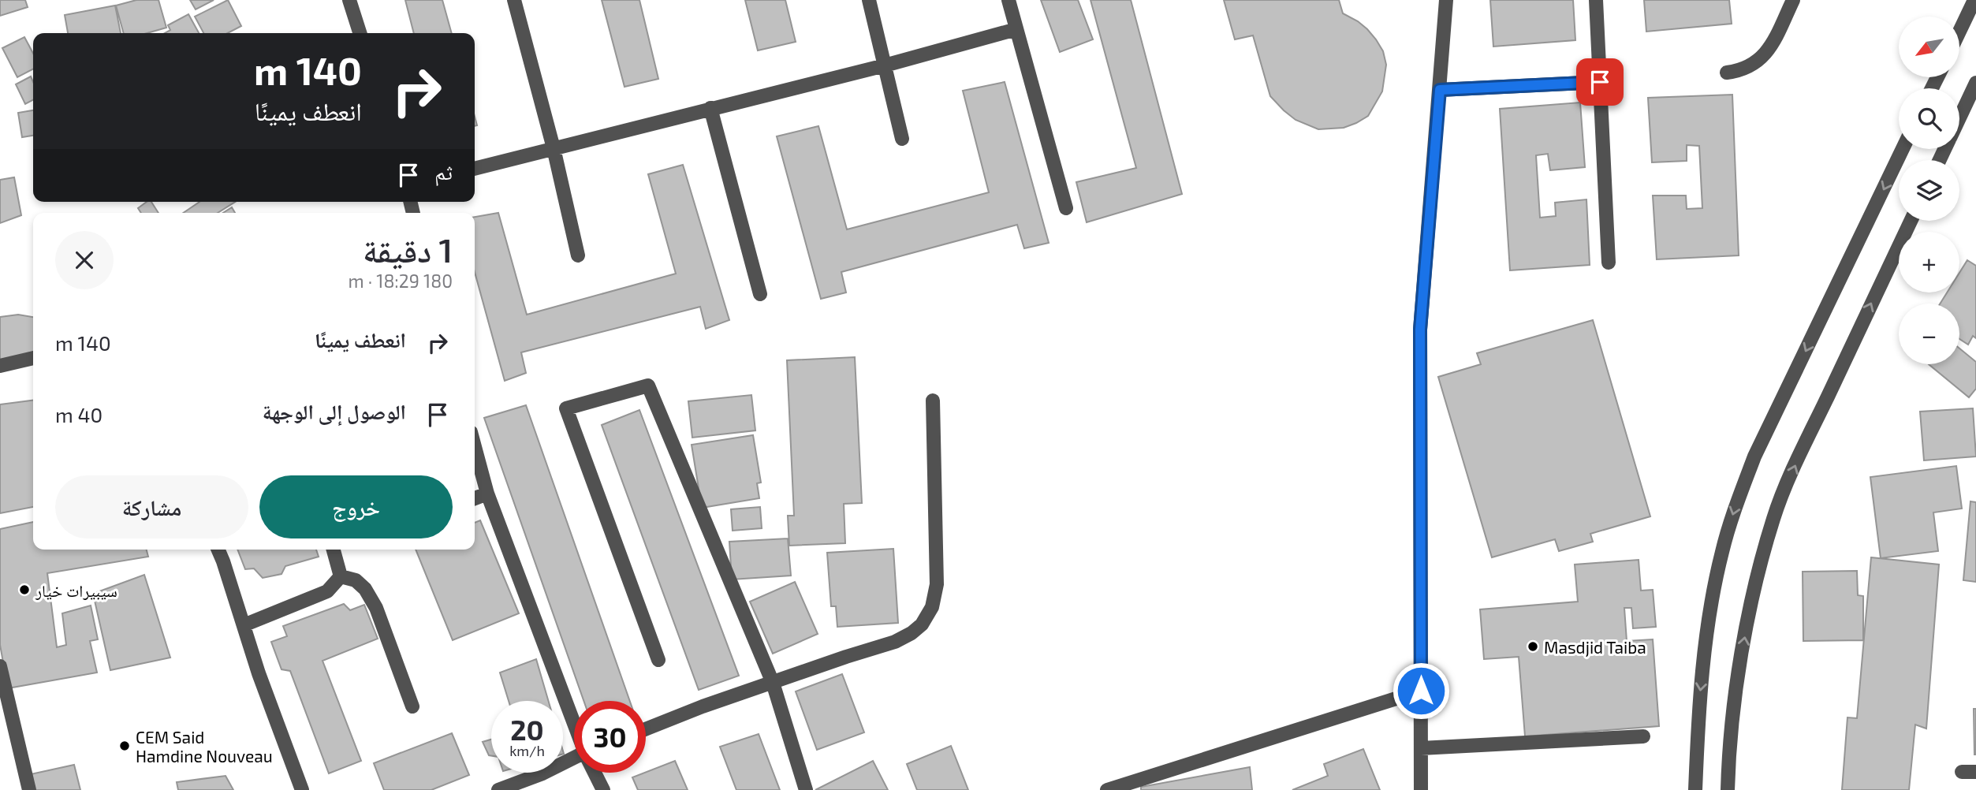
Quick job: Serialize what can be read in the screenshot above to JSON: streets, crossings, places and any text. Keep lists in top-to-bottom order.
{
  "places": ["سيبيرات خيار", "Masdjid Taiba", "CEM Said Hamdine Nouveau"],
  "north": "bottom left",
  "page": {
    "map_buttons": ["+", "−"],
    "turn": ["140 m", "انعطف يمينًا"],
    "then": "ثم",
    "heading": ["1 دقيقة", "180 m · 18:29"],
    "list": [
      {
        "name": "انعطف يمينًا",
        "value": "140 m"
      },
      {
        "name": "الوصول إلى الوجهة",
        "value": "40 m"
      }
    ],
    "buttons": ["خروج", "مشاركة"],
    "speed": "20 km/h",
    "limit": "30"
  }
}
